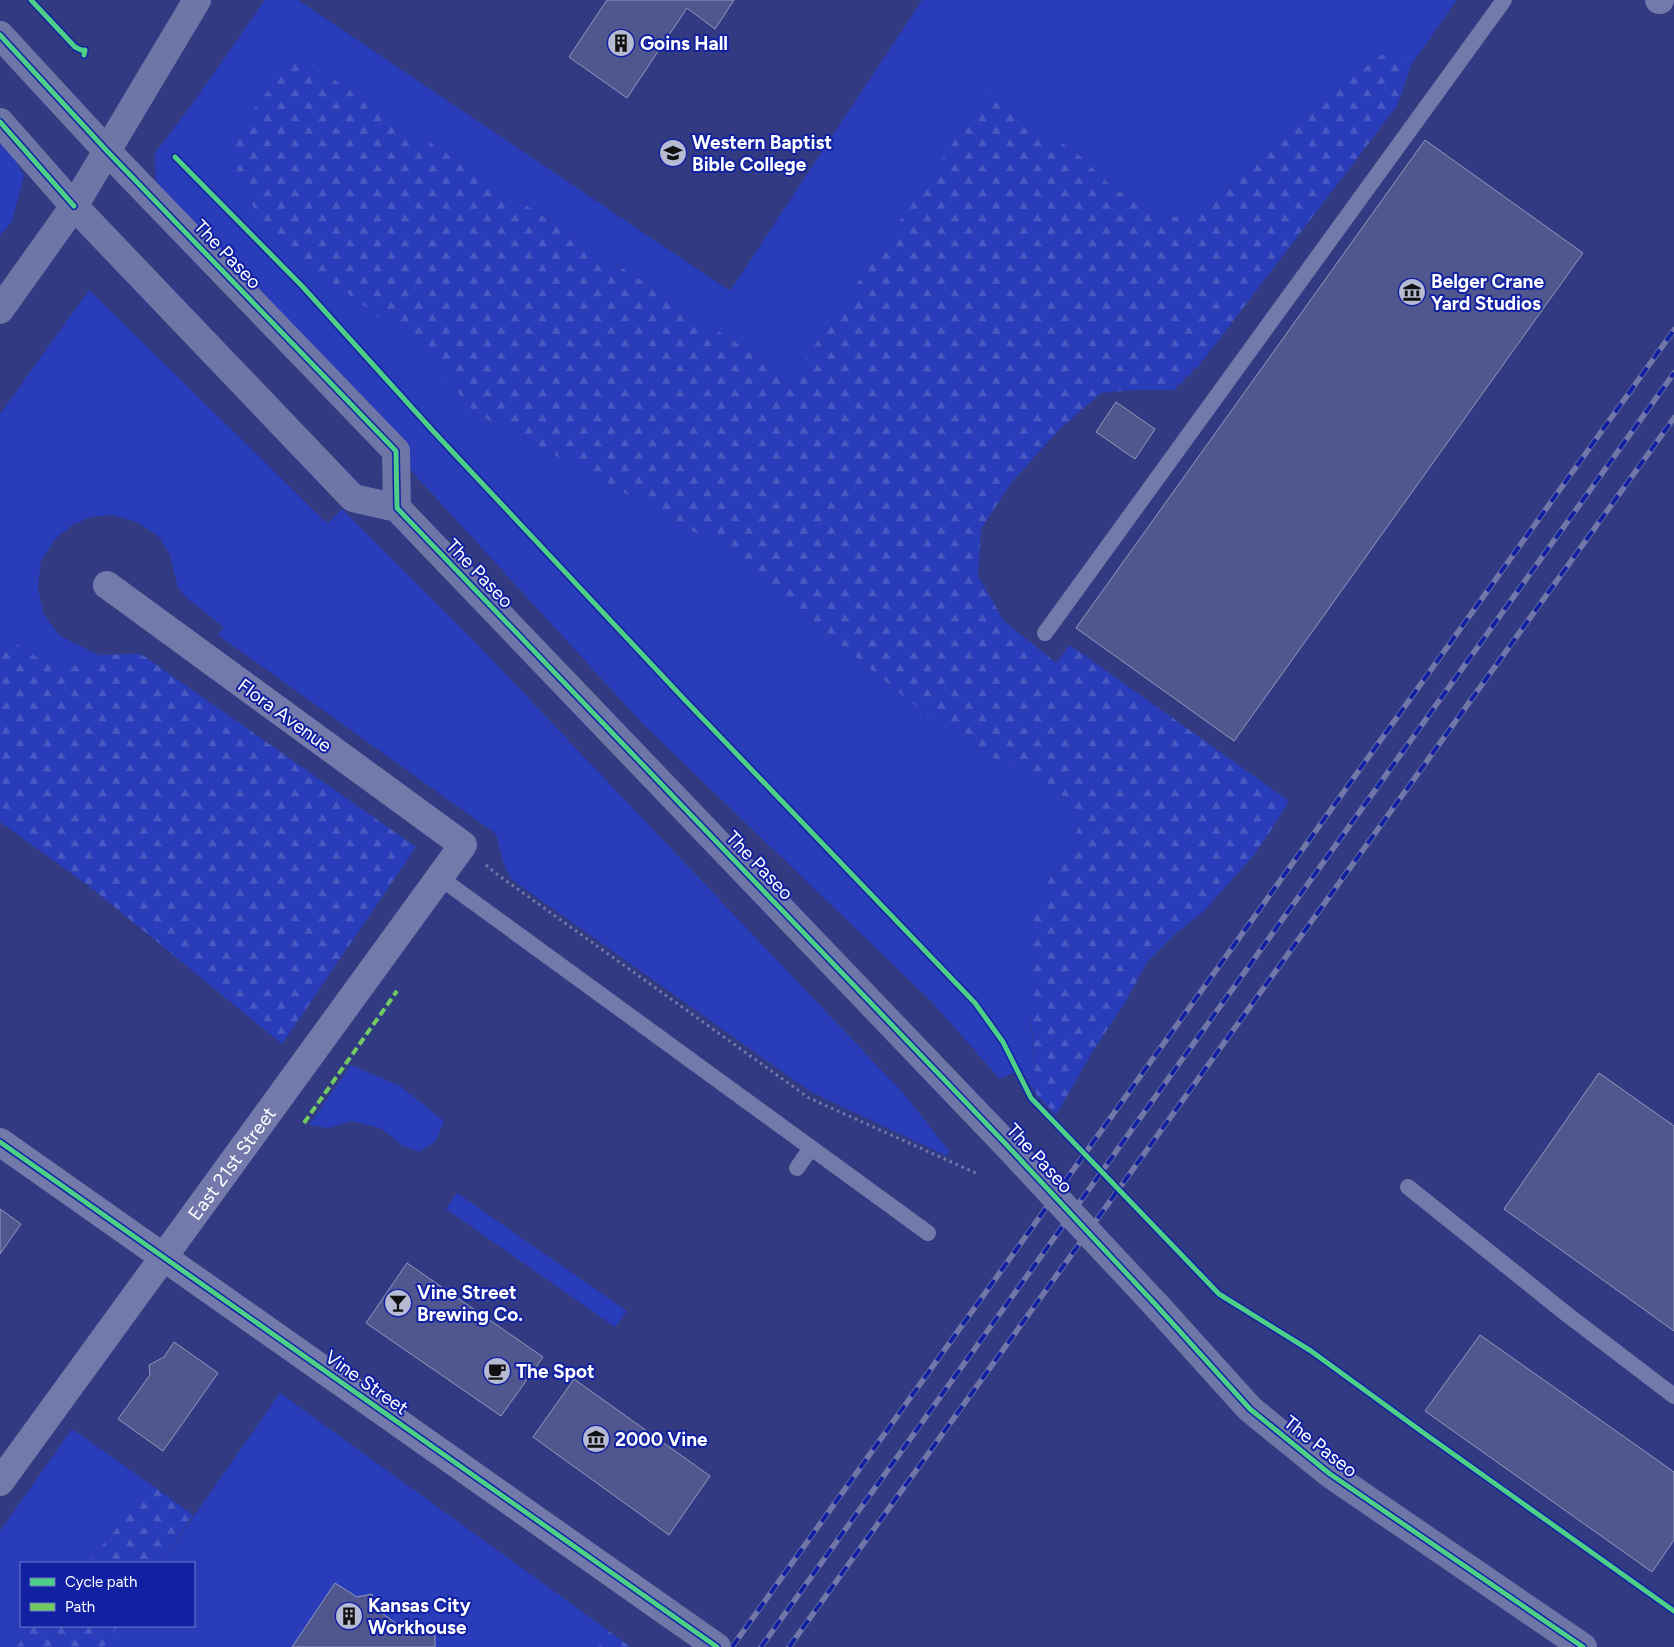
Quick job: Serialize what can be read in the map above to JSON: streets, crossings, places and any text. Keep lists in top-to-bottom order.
{
  "streets": {
    "main road": ["The Paseo", "Vine Street"],
    "street": ["Flora Avenue", "East 21st Street"]
  },
  "crossings": [
    ["Flora Avenue", "East 21st Street"],
    ["East 21st Street", "Vine Street"]
  ],
  "places": {
    "building": ["Goins Hall", "Kansas City Workhouse"],
    "school or university": ["Western Baptist Bible College"],
    "museum": ["Belger Crane Yard Studios", "2000 Vine"],
    "bar": ["Vine Street Brewing Co."],
    "cafe": ["The Spot"]
  },
  "legend": ["Cycle path", "Path"]
}
